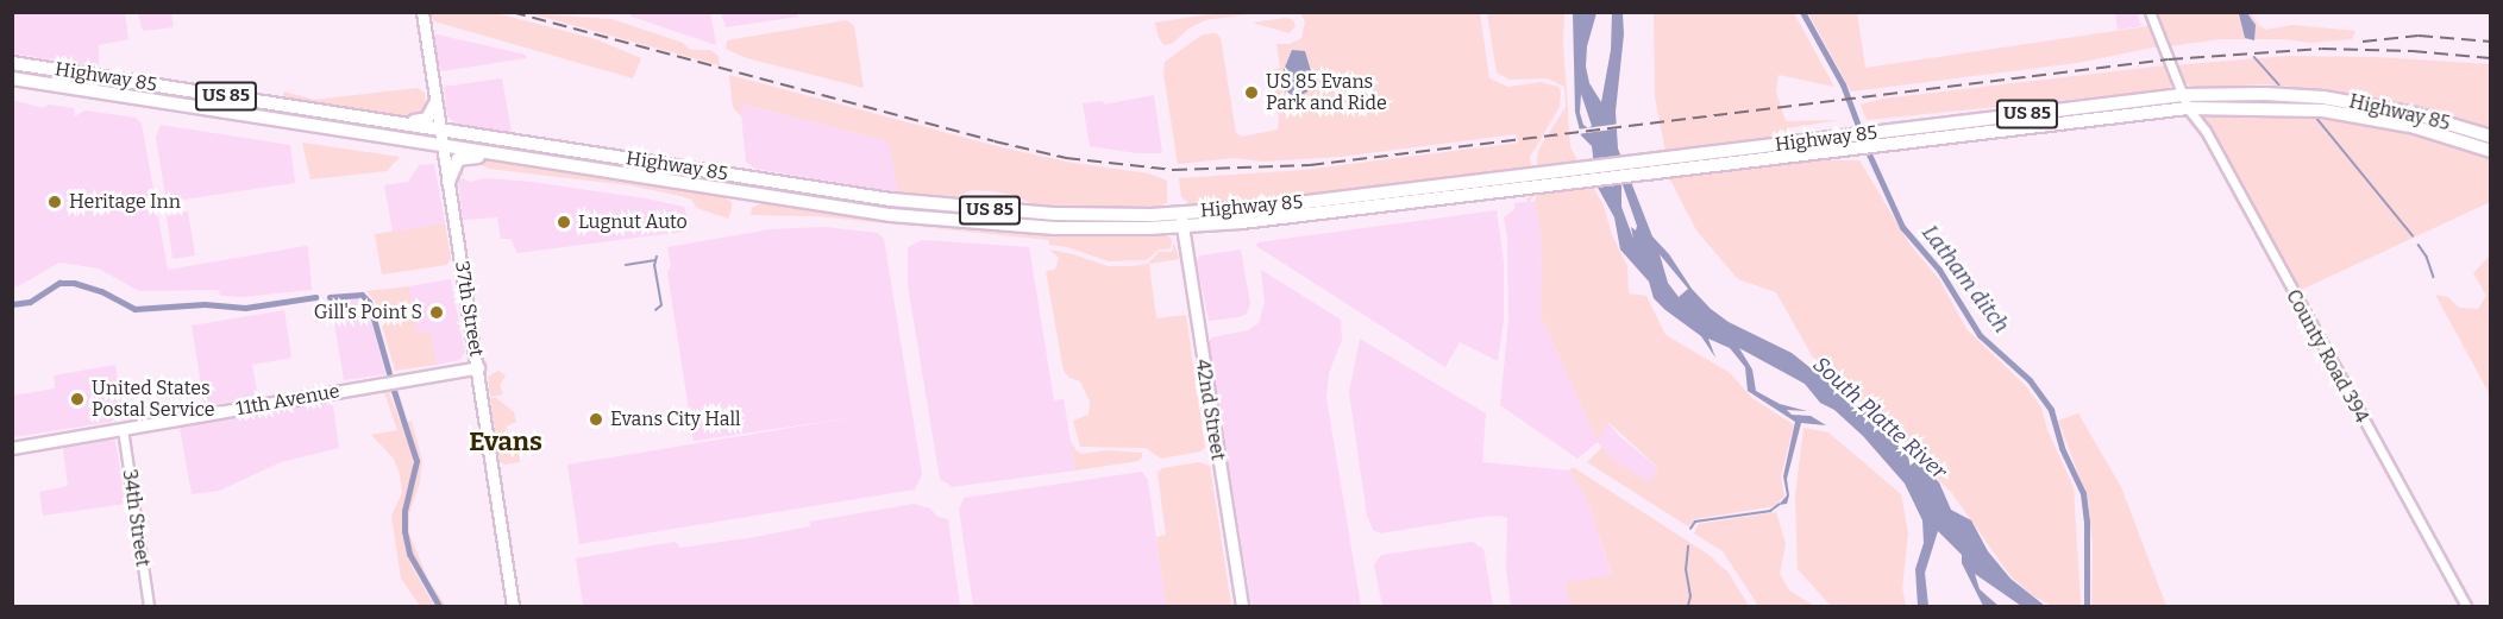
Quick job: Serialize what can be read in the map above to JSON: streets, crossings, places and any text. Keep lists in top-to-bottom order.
{
  "streets": {
    "highway": ["Highway 85", "US 85"],
    "main road": ["37th Street", "11th Avenue", "42nd Street"],
    "street": ["County Road 394", "34th Street"]
  },
  "crossings": [
    ["Highway 85", "37th Street"],
    ["Highway 85", "County Road 394"],
    ["Highway 85", "42nd Street"],
    ["37th Street", "11th Avenue"],
    ["11th Avenue", "34th Street"]
  ],
  "districts": ["Evans"],
  "water": ["Latham ditch", "South Platte River"],
  "places": [
    "US 85 Evans Park and Ride",
    "Heritage Inn",
    "Lugnut Auto",
    "Gill's Point S",
    "United States Postal Service",
    "Evans City Hall"
  ]
}
